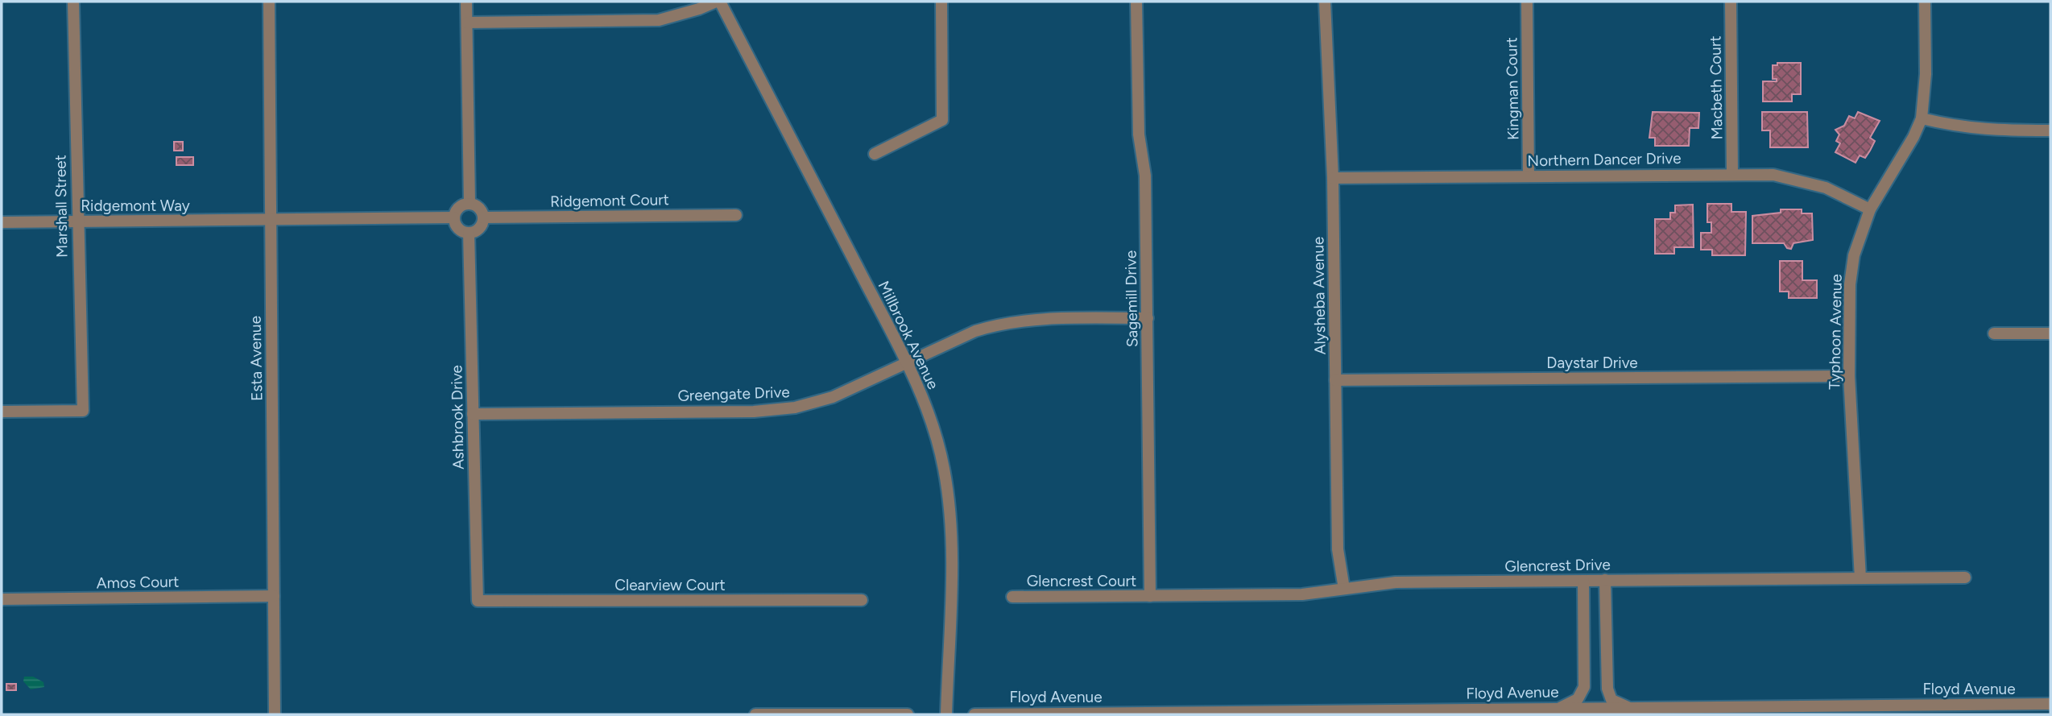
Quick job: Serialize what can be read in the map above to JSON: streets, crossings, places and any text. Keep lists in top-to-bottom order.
{
  "streets": {
    "street": [
      "Macbeth Court",
      "Kingman Court",
      "Northern Dancer Drive",
      "Ridgemont Court",
      "Ridgemont Way",
      "Marshall Street",
      "Alysheba Avenue",
      "Sagemill Drive",
      "Typhoon Avenue",
      "Millbrook Avenue",
      "Esta Avenue",
      "Daystar Drive",
      "Greengate Drive",
      "Ashbrook Drive",
      "Glencrest Drive",
      "Glencrest Court",
      "Amos Court",
      "Clearview Court",
      "Floyd Avenue"
    ]
  },
  "crossings": [
    ["Macbeth Court", "Northern Dancer Drive"],
    ["Kingman Court", "Northern Dancer Drive"],
    ["Northern Dancer Drive", "Alysheba Avenue"],
    ["Northern Dancer Drive", "Typhoon Avenue"],
    ["Ridgemont Court", "Ashbrook Drive"],
    ["Ridgemont Way", "Marshall Street"],
    ["Ridgemont Way", "Esta Avenue"],
    ["Alysheba Avenue", "Daystar Drive"],
    ["Alysheba Avenue", "Glencrest Drive"],
    ["Sagemill Drive", "Greengate Drive"],
    ["Sagemill Drive", "Glencrest Drive"],
    ["Sagemill Drive", "Glencrest Court"],
    ["Typhoon Avenue", "Daystar Drive"],
    ["Typhoon Avenue", "Glencrest Drive"],
    ["Millbrook Avenue", "Greengate Drive"],
    ["Esta Avenue", "Amos Court"],
    ["Greengate Drive", "Ashbrook Drive"],
    ["Ashbrook Drive", "Clearview Court"],
    ["Glencrest Drive", "Glencrest Court"]
  ]
}
